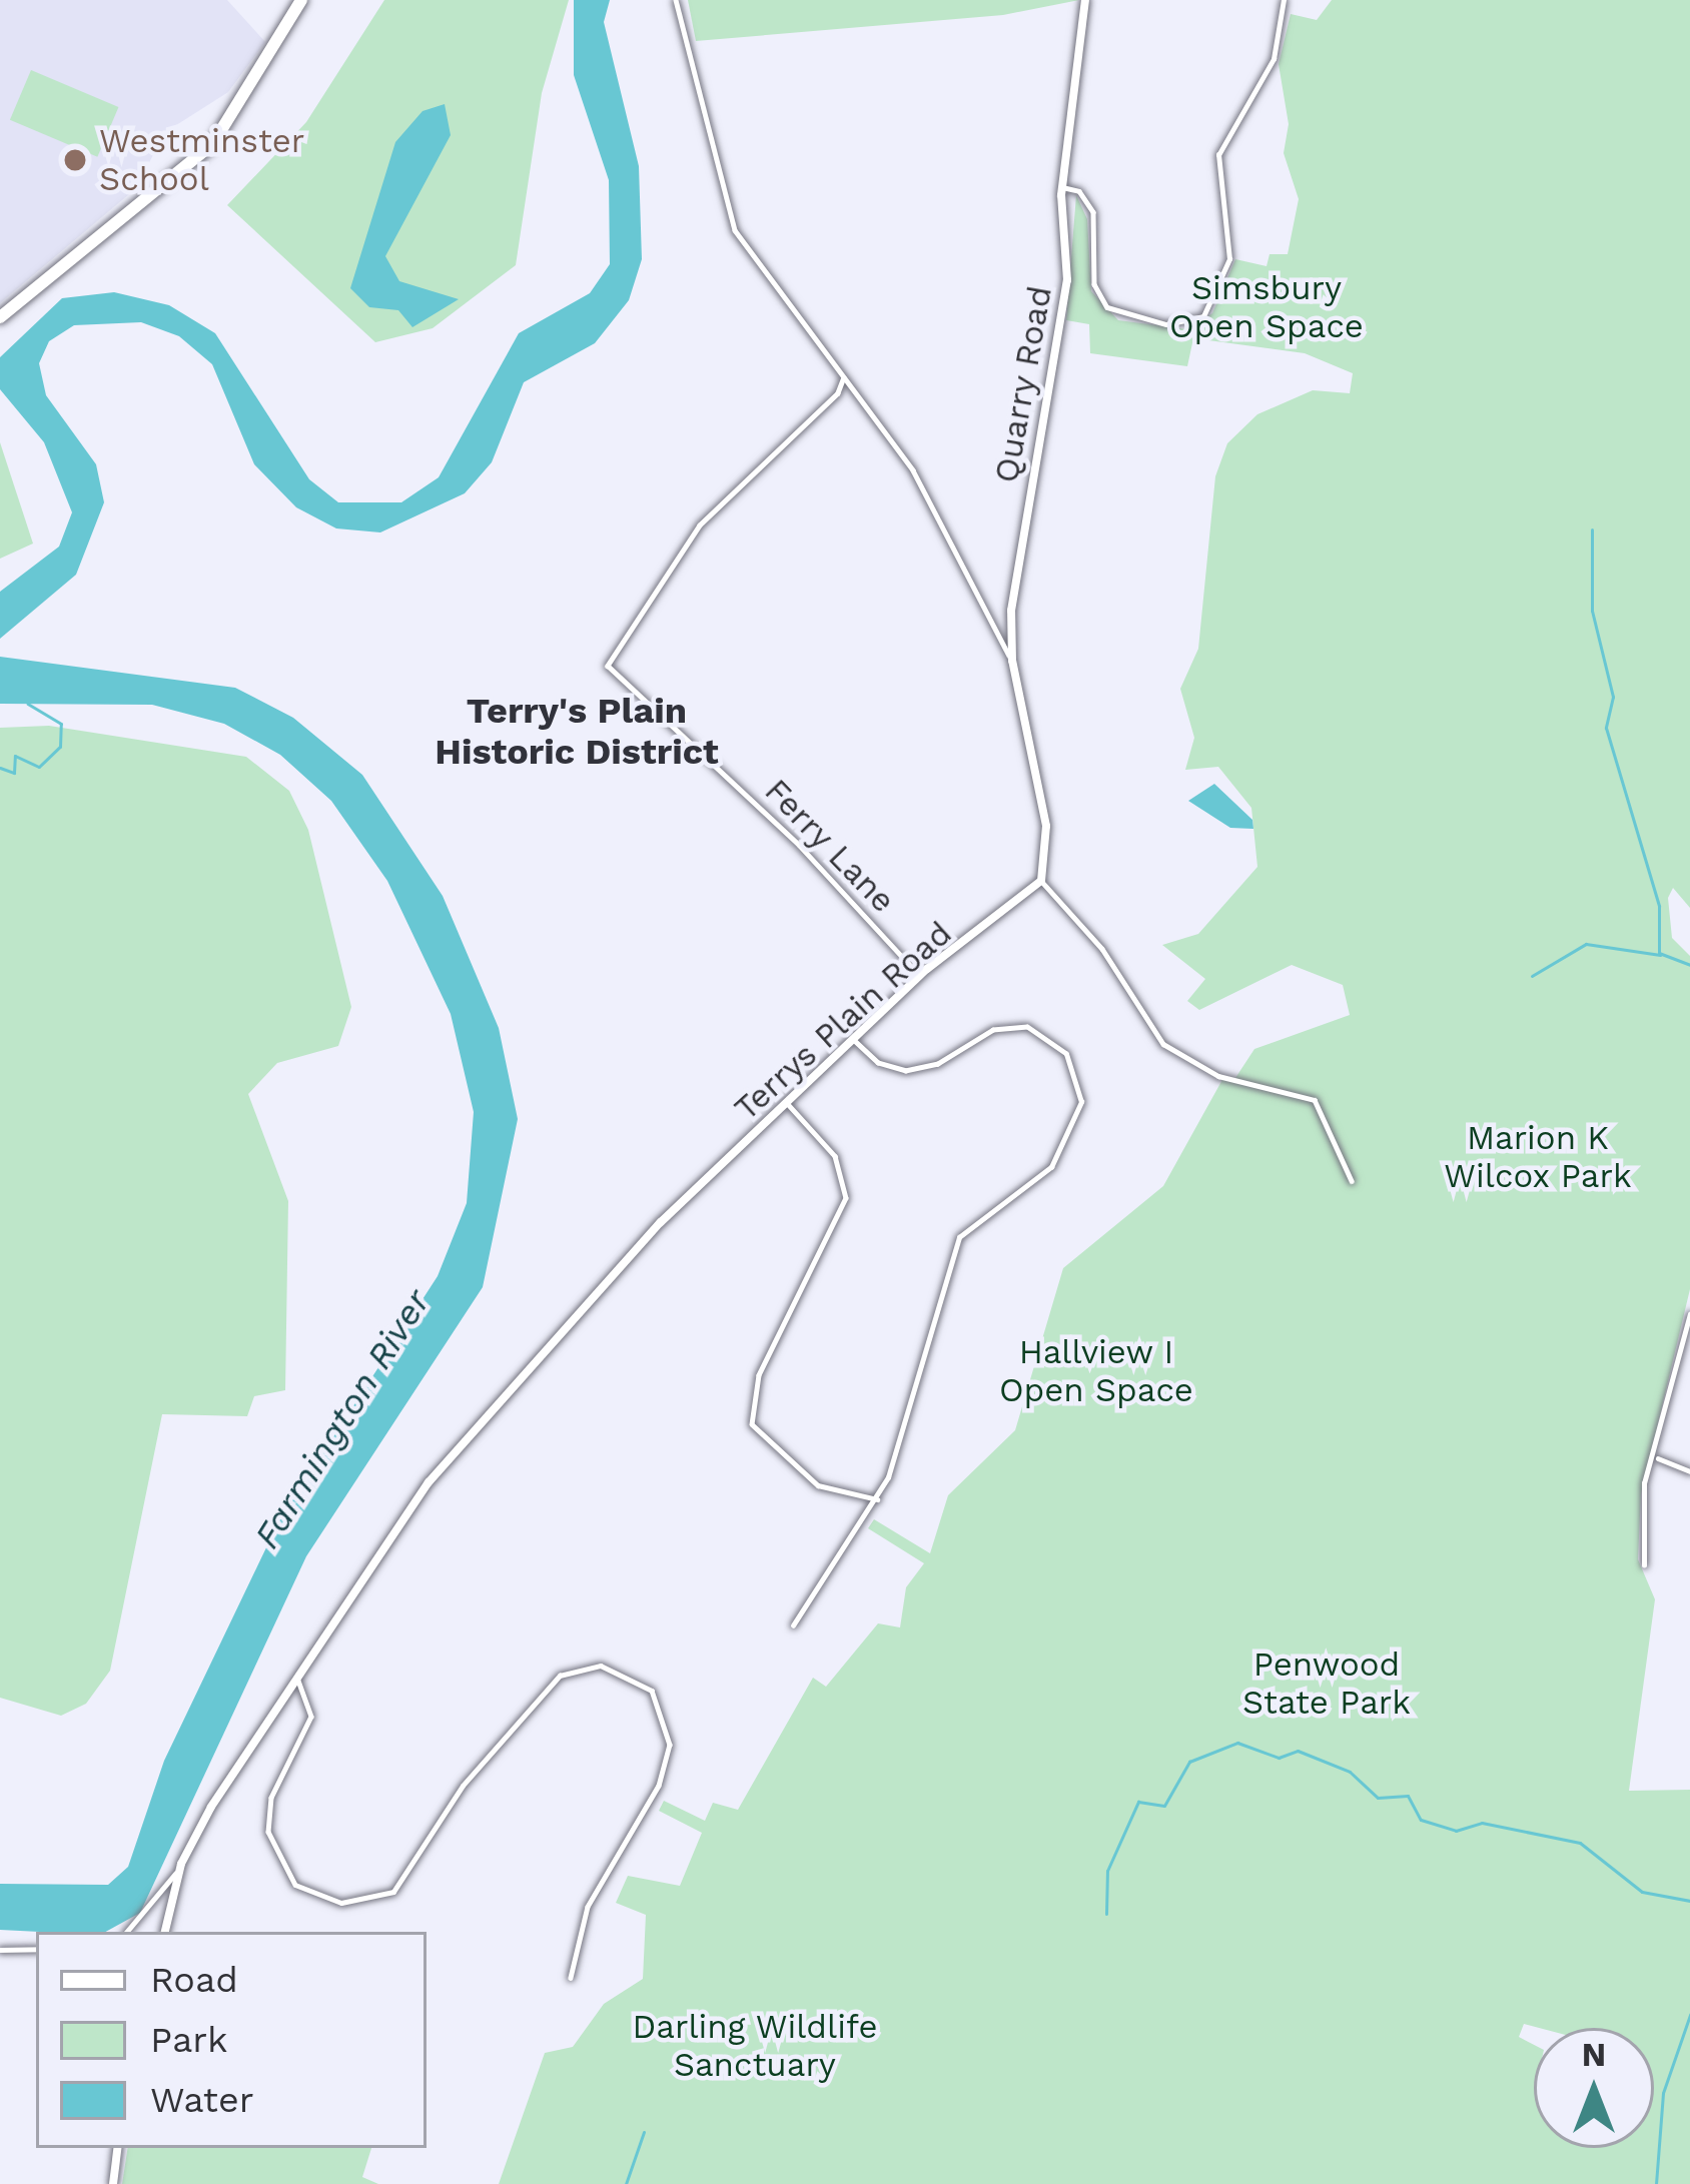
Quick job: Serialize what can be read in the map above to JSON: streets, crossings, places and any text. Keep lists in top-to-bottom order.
{
  "streets": {
    "street": ["Quarry Road", "Ferry Lane", "Terrys Plain Road"]
  },
  "districts": ["Terry's Plain Historic District"],
  "water": ["Farmington River"],
  "parks": [
    "Simsbury Open Space",
    "Marion K Wilcox Park",
    "Hallview I Open Space",
    "Penwood State Park",
    "Darling Wildlife Sanctuary"
  ],
  "places": ["Westminster School"],
  "legend": ["Road", "Park", "Water"],
  "north": "top"
}
